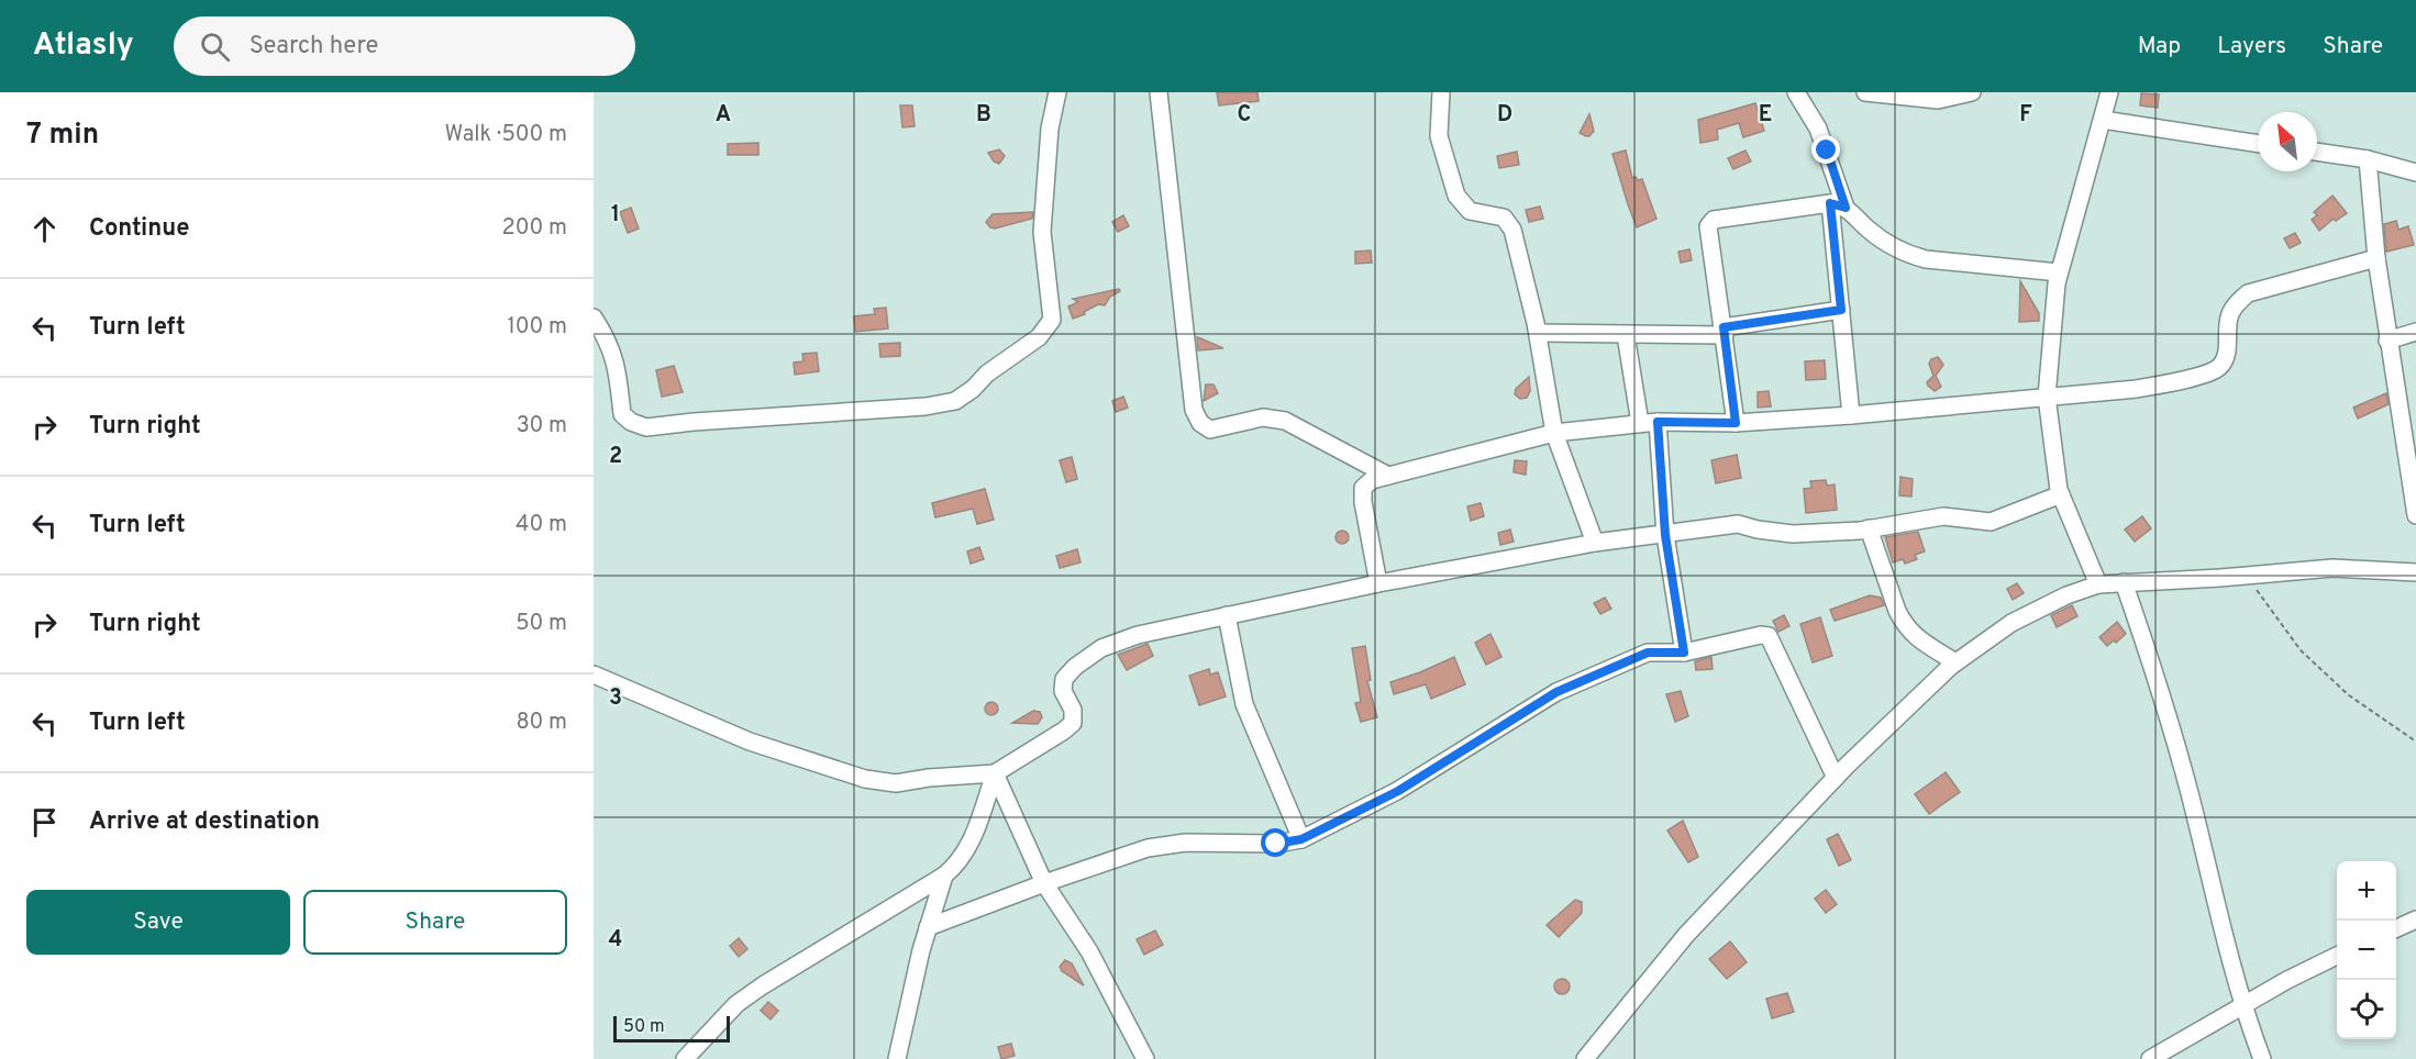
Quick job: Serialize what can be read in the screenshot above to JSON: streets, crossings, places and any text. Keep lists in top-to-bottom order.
{
  "scale_bar": "50 m",
  "north": "top left",
  "page": {
    "header": "Atlasly",
    "search": "Search here",
    "nav": ["Map", "Layers", "Share"],
    "heading": ["7 min", "Walk · 500 m"],
    "list": [
      ["Continue", "200 m"],
      ["Turn left", "100 m"],
      ["Turn right", "30 m"],
      ["Turn left", "40 m"],
      ["Turn right", "50 m"],
      ["Turn left", "80 m"],
      "Arrive at destination"
    ],
    "map_buttons": ["+", "−"],
    "buttons": ["Save", "Share"],
    "scale": "50 m"
  },
  "grid": {
    "columns": [
      "A",
      "B",
      "C",
      "D",
      "E",
      "F"
    ],
    "rows": [
      "1",
      "2",
      "3",
      "4"
    ]
  }
}
